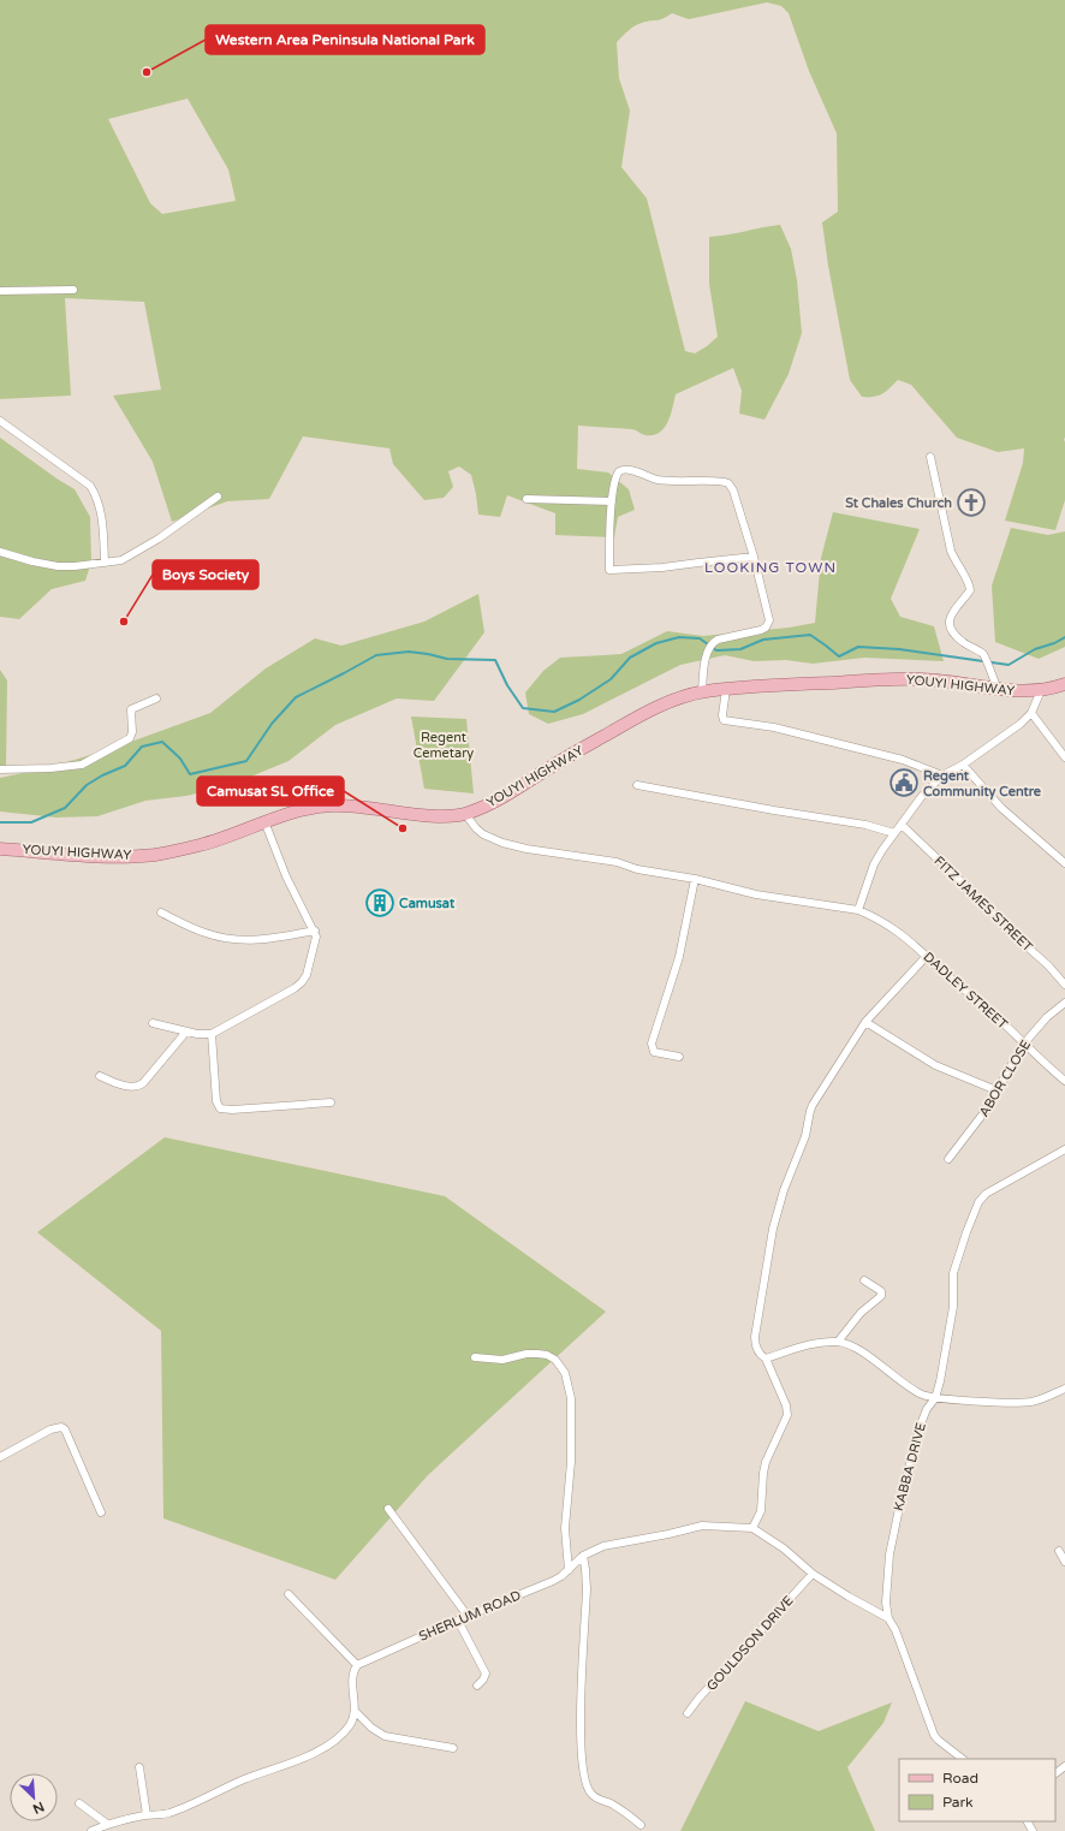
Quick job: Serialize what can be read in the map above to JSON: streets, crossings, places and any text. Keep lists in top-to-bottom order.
{
  "streets": {
    "main road": ["YOUYI HIGHWAY"],
    "street": [
      "FITZ JAMES STREET",
      "DADLEY STREET",
      "ABOR CLOSE",
      "KABBA DRIVE",
      "SHERLUM ROAD",
      "GOULDSON DRIVE"
    ]
  },
  "crossings": [
    ["YOUYI HIGHWAY", "DADLEY STREET"],
    ["DADLEY STREET", "ABOR CLOSE"]
  ],
  "districts": ["LOOKING TOWN"],
  "parks": ["Regent Cemetary"],
  "places": {
    "other": ["Western Area Peninsula National Park", "Boys Society", "Camusat SL Office"],
    "church": ["St Chales Church"],
    "public building": ["Regent Community Centre"],
    "building": ["Camusat"]
  },
  "legend": ["Road", "Park"],
  "north": "bottom right"
}
